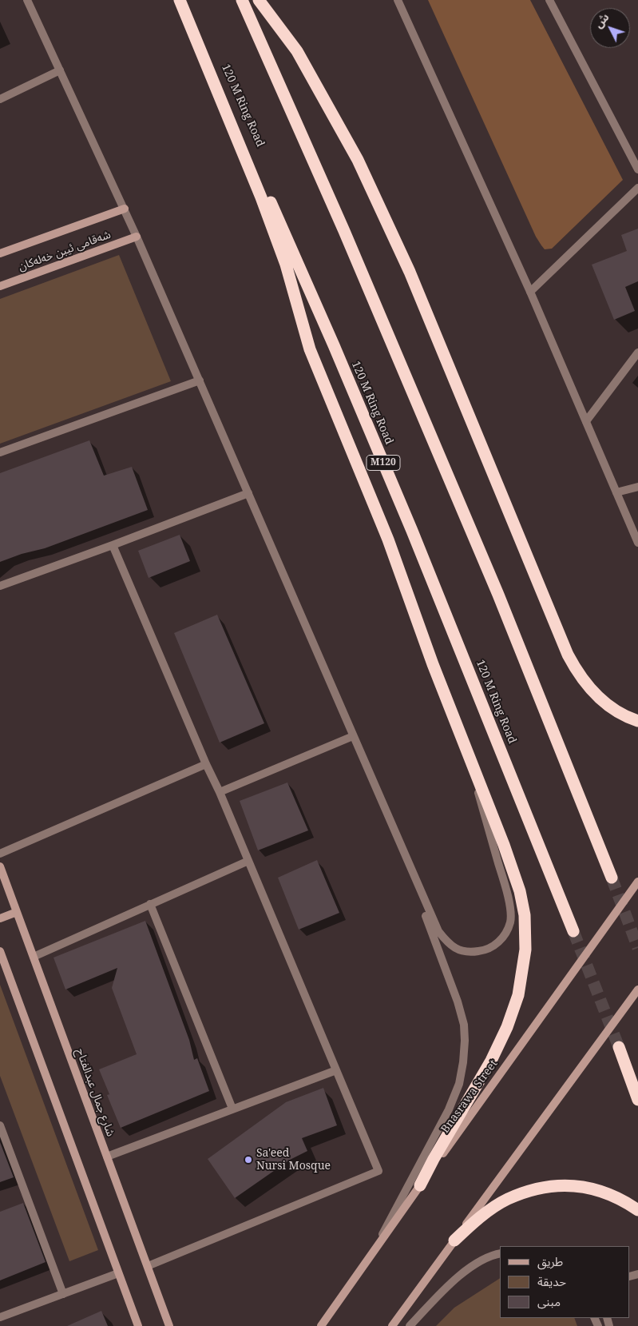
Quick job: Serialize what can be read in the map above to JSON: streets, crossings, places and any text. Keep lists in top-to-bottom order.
{
  "streets": {
    "highway": ["120 M Ring Road", "M120"],
    "main road": ["شەقامی ئیبن خەلەکان", "شارع جمال عبدالفتاح", "Bnasrawa Street"]
  },
  "places": ["Sa'eed Nursi Mosque"],
  "legend": ["طريق", "حديقة", "مبنى"],
  "north": "top left"
}
